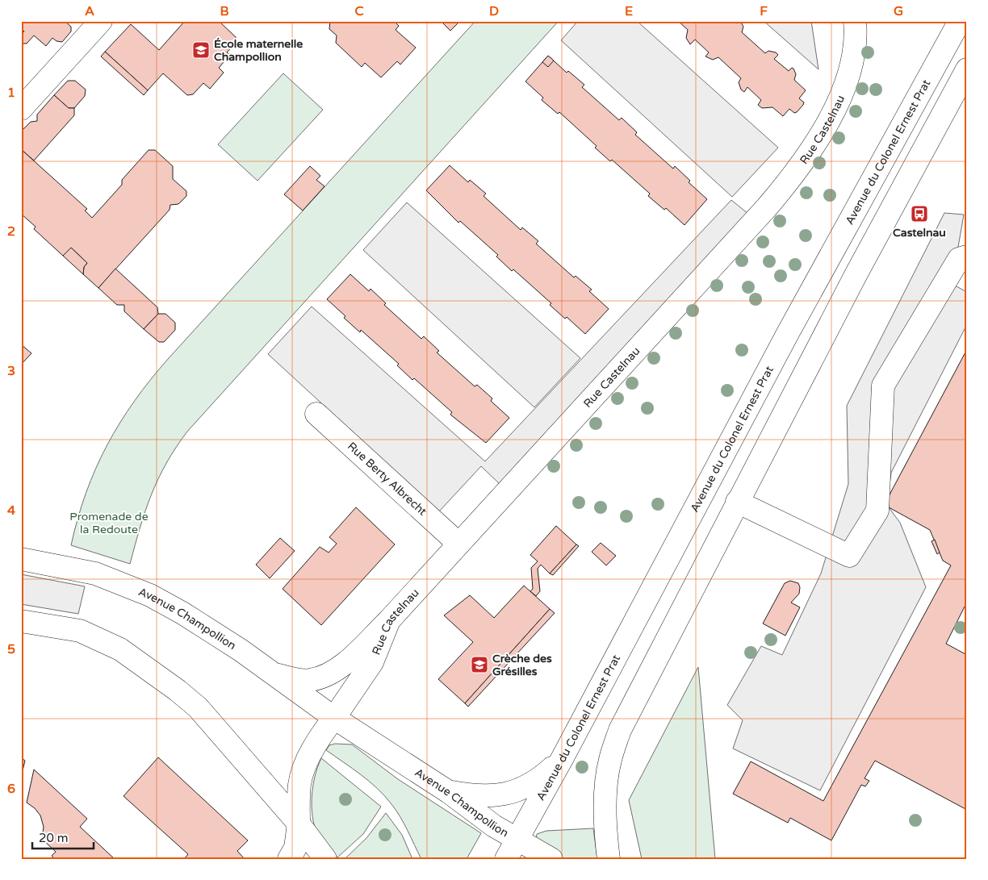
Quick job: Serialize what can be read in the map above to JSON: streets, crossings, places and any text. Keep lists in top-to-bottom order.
{
  "streets": {
    "main road": [
      "Rue Castelnau",
      "Avenue du Colonel Ernest Prat",
      "Rue Berty Albrecht",
      "Avenue Champollion"
    ]
  },
  "crossings": [
    ["Rue Castelnau", "Rue Berty Albrecht"],
    ["Rue Castelnau", "Avenue Champollion"],
    ["Avenue du Colonel Ernest Prat", "Avenue Champollion"]
  ],
  "parks": ["Promenade de la Redoute"],
  "places": {
    "school or university": ["École maternelle Champollion", "Crèche des Grésilles"],
    "bus stop": ["Castelnau"]
  },
  "scale_bar": "20 m",
  "grid": {
    "columns": [
      "A",
      "B",
      "C",
      "D",
      "E",
      "F",
      "G"
    ],
    "rows": [
      "1",
      "2",
      "3",
      "4",
      "5",
      "6"
    ]
  }
}
